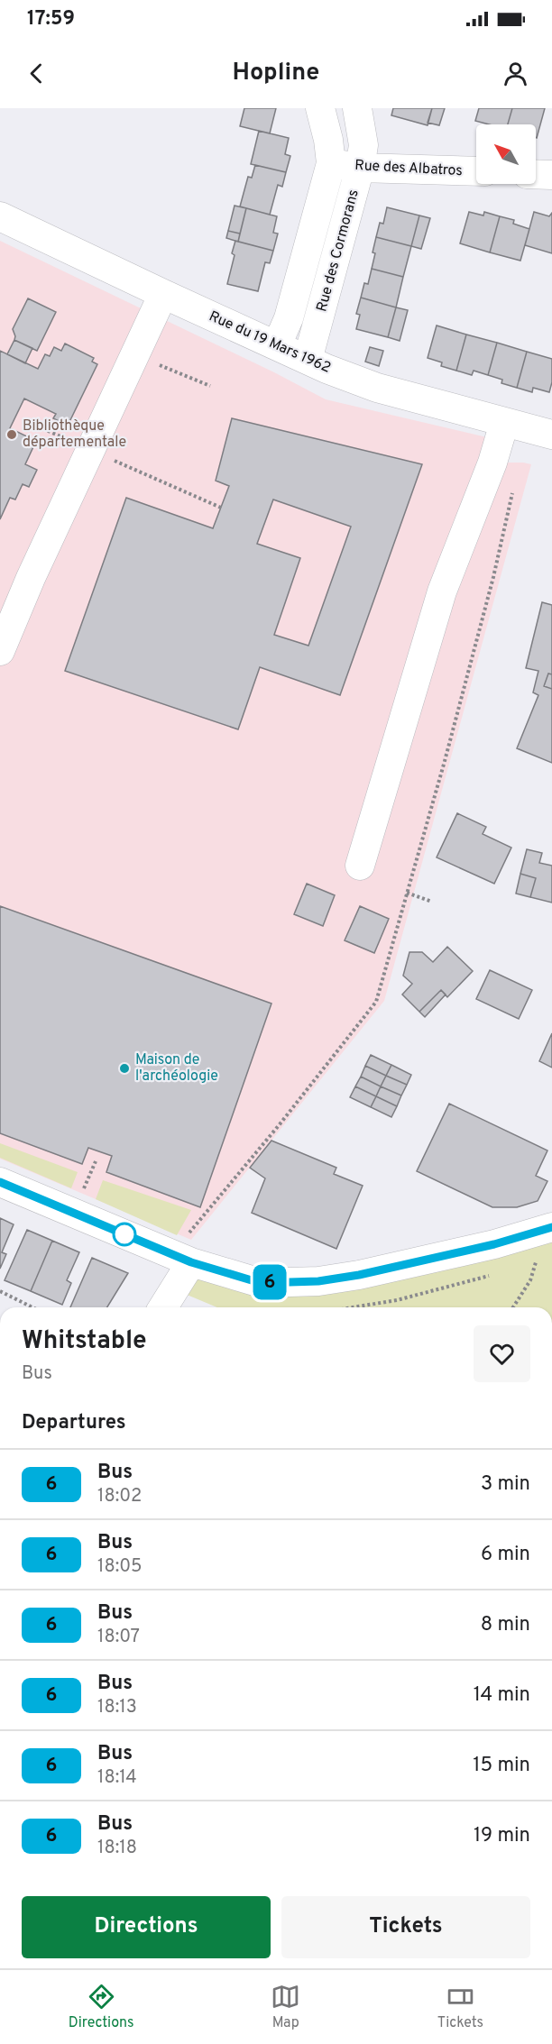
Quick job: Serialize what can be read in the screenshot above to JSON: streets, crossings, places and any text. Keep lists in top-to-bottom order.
{
  "streets": {
    "street": ["Rue des Albatros", "Rue des Cormorans", "Rue du 19 Mars 1962"]
  },
  "crossings": [
    ["Rue des Albatros", "Rue des Cormorans"],
    ["Rue des Cormorans", "Rue du 19 Mars 1962"]
  ],
  "places": ["Bibliothèque départementale", "Maison de l'archéologie"],
  "lines": ["bus line 6"],
  "north": "top left",
  "page": {
    "status": "17:59",
    "header": "Hopline",
    "on_map": "6",
    "heading": [
      ["Whitstable", "Bus"],
      "Departures"
    ],
    "list": [
      {
        "mark": "6",
        "name": "Bus",
        "note": "18:02",
        "value": "3 min"
      },
      {
        "mark": "6",
        "name": "Bus",
        "note": "18:05",
        "value": "6 min"
      },
      {
        "mark": "6",
        "name": "Bus",
        "note": "18:07",
        "value": "8 min"
      },
      {
        "mark": "6",
        "name": "Bus",
        "note": "18:13",
        "value": "14 min"
      },
      {
        "mark": "6",
        "name": "Bus",
        "note": "18:14",
        "value": "15 min"
      },
      {
        "mark": "6",
        "name": "Bus",
        "note": "18:18",
        "value": "19 min"
      }
    ],
    "buttons": ["Directions", "Tickets"],
    "tabs": ["Directions", "Map", "Tickets"]
  }
}
